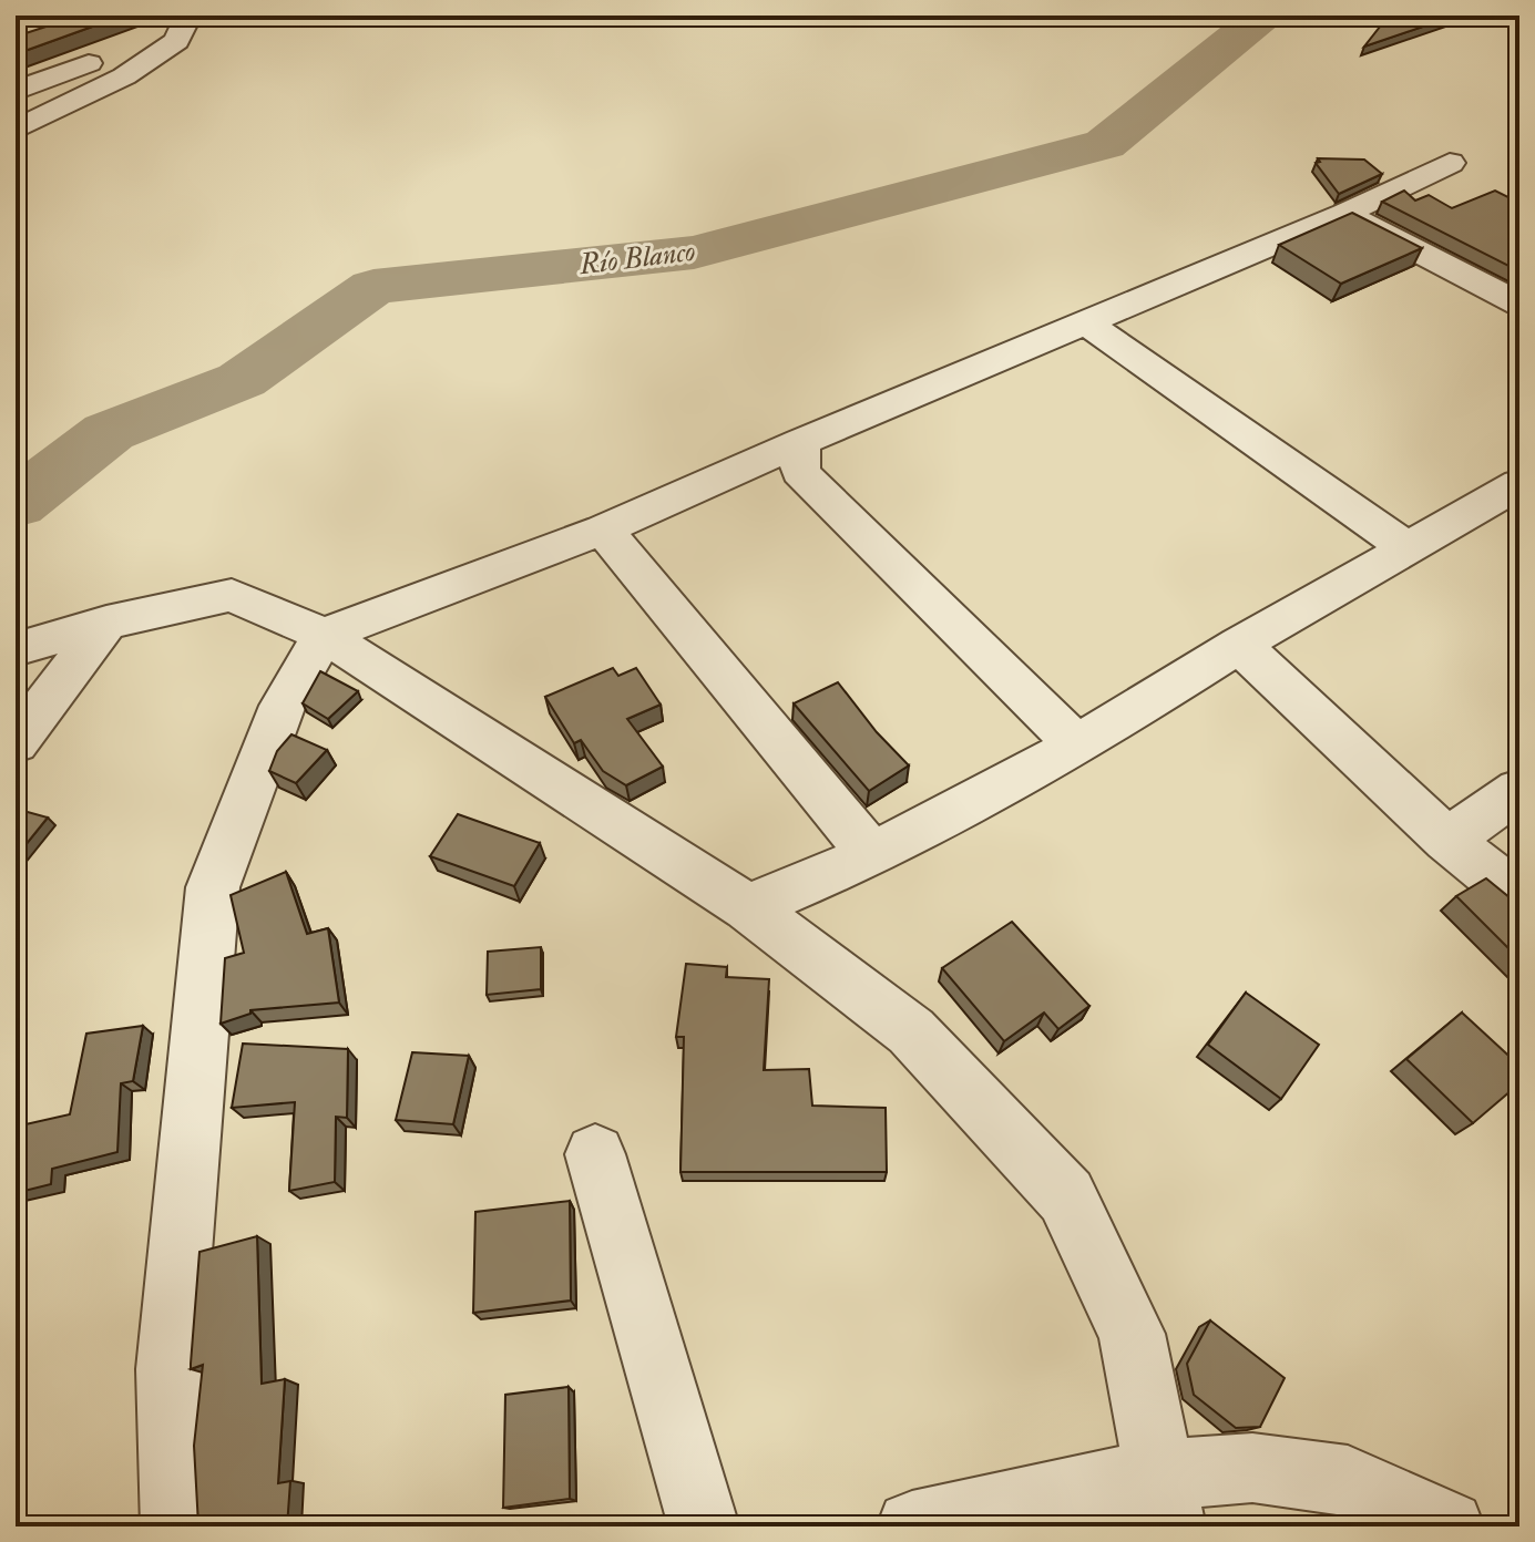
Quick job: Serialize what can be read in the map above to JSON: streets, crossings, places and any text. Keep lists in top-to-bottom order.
{
  "water": ["Río Blanco"]
}
